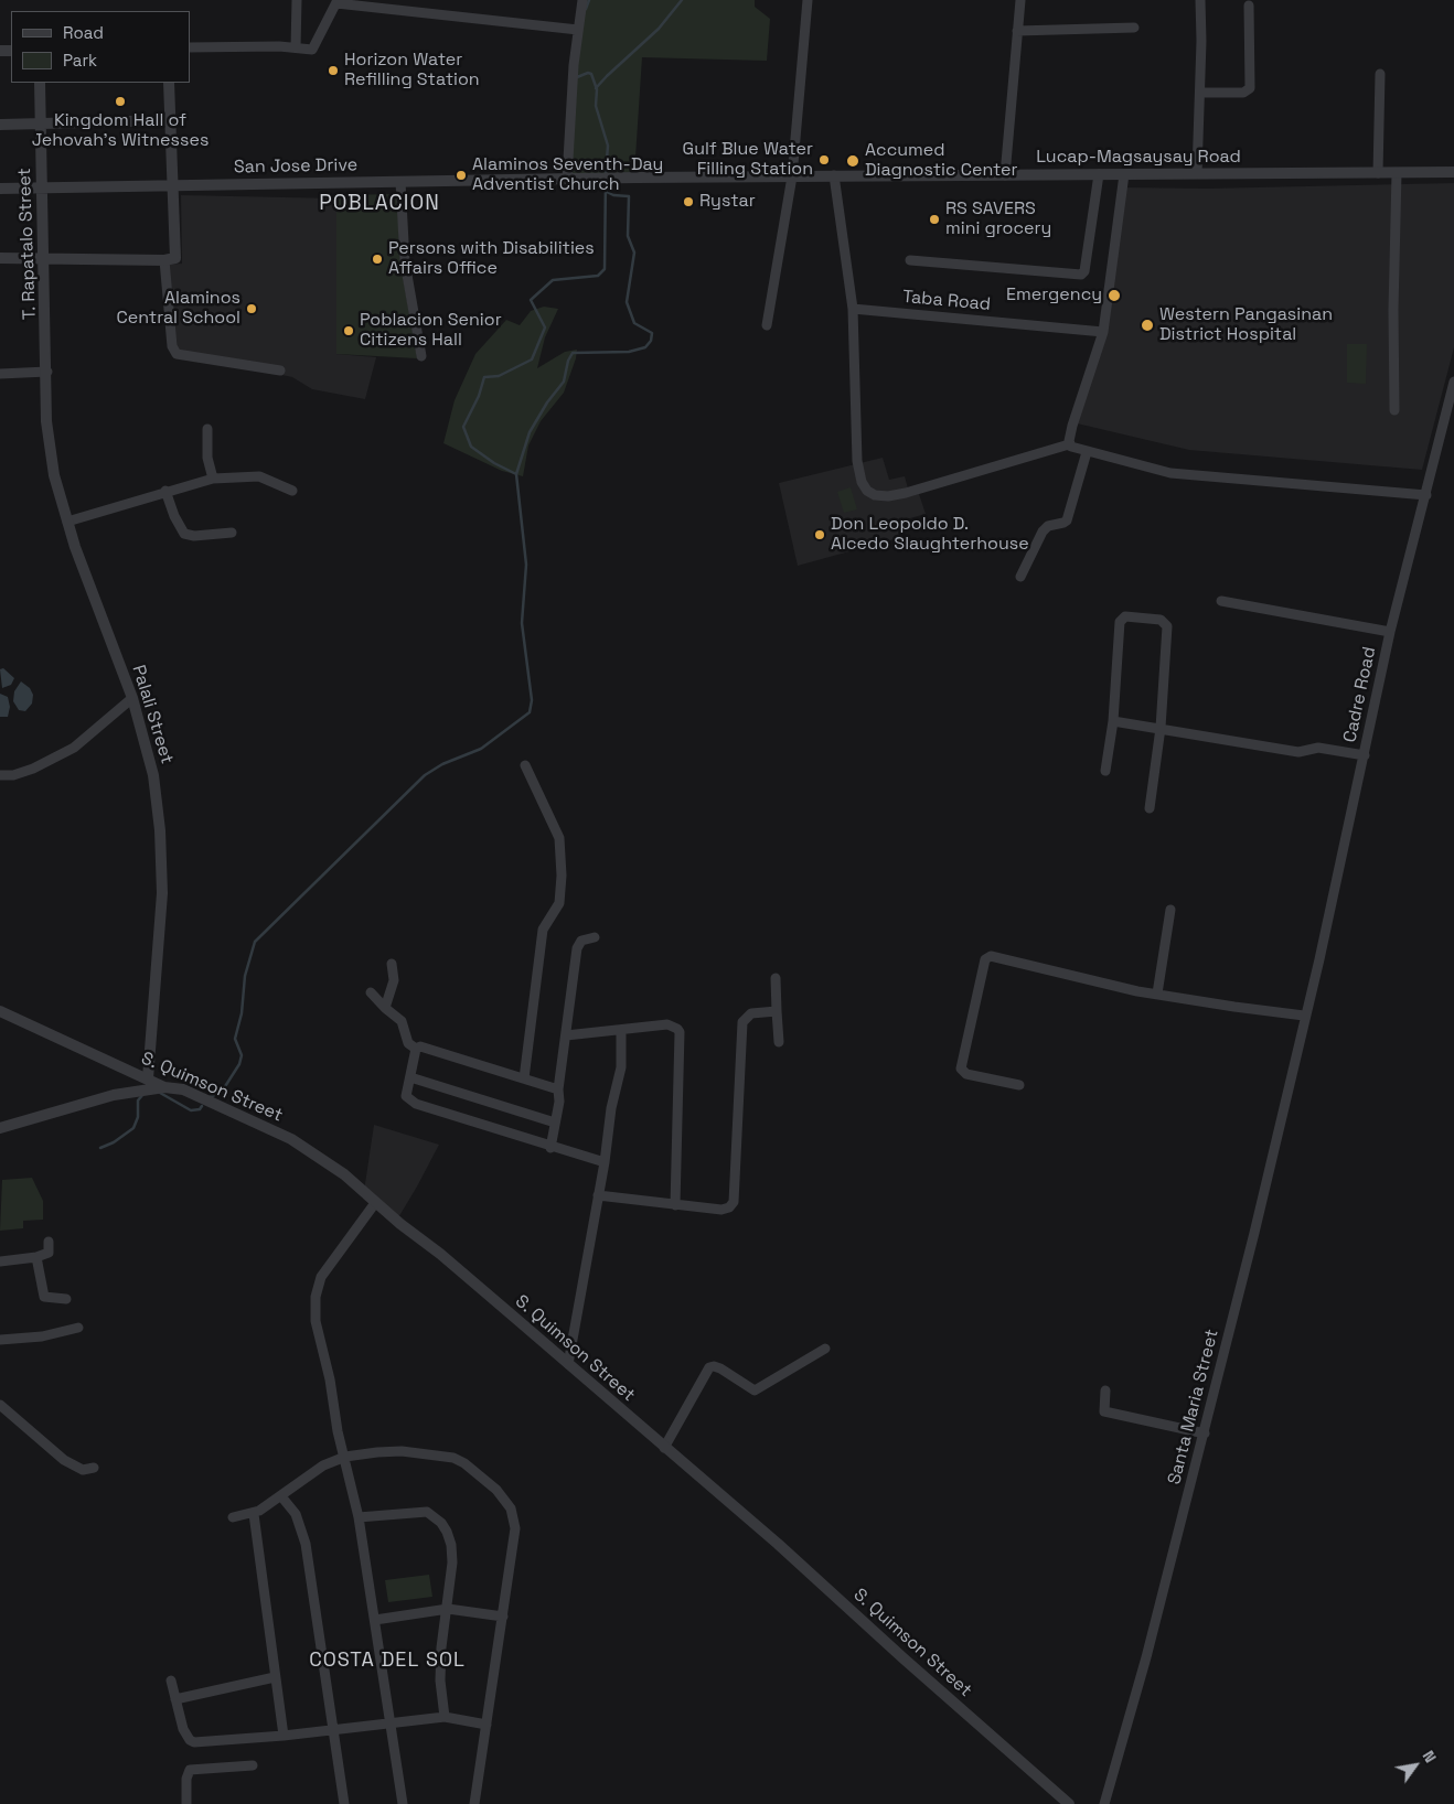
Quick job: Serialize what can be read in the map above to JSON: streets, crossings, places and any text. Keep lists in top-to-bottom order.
{
  "streets": {
    "street": [
      "Lucap-Magsaysay Road",
      "San Jose Drive",
      "T. Rapatalo Street",
      "Taba Road",
      "Cadre Road",
      "Palali Street",
      "S. Quimson Street",
      "Santa Maria Street"
    ]
  },
  "crossings": [
    ["Lucap-Magsaysay Road", "San Jose Drive"],
    ["San Jose Drive", "T. Rapatalo Street"],
    ["T. Rapatalo Street", "Palali Street"],
    ["Cadre Road", "Santa Maria Street"],
    ["Palali Street", "S. Quimson Street"]
  ],
  "districts": ["POBLACION", "COSTA DEL SOL"],
  "places": [
    "Horizon Water Refilling Station",
    "Kingdom Hall of Jehovah's Witnesses",
    "Gulf Blue Water Filling Station",
    "Accumed Diagnostic Center",
    "Alaminos Seventh-Day Adventist Church",
    "Rystar",
    "RS SAVERS mini grocery",
    "Persons with Disabilities Affairs Office",
    "Emergency",
    "Alaminos Central School",
    "Western Pangasinan District Hospital",
    "Poblacion Senior Citizens Hall",
    "Don Leopoldo D. Alcedo Slaughterhouse"
  ],
  "legend": ["Road", "Park"],
  "north": "top right"
}
